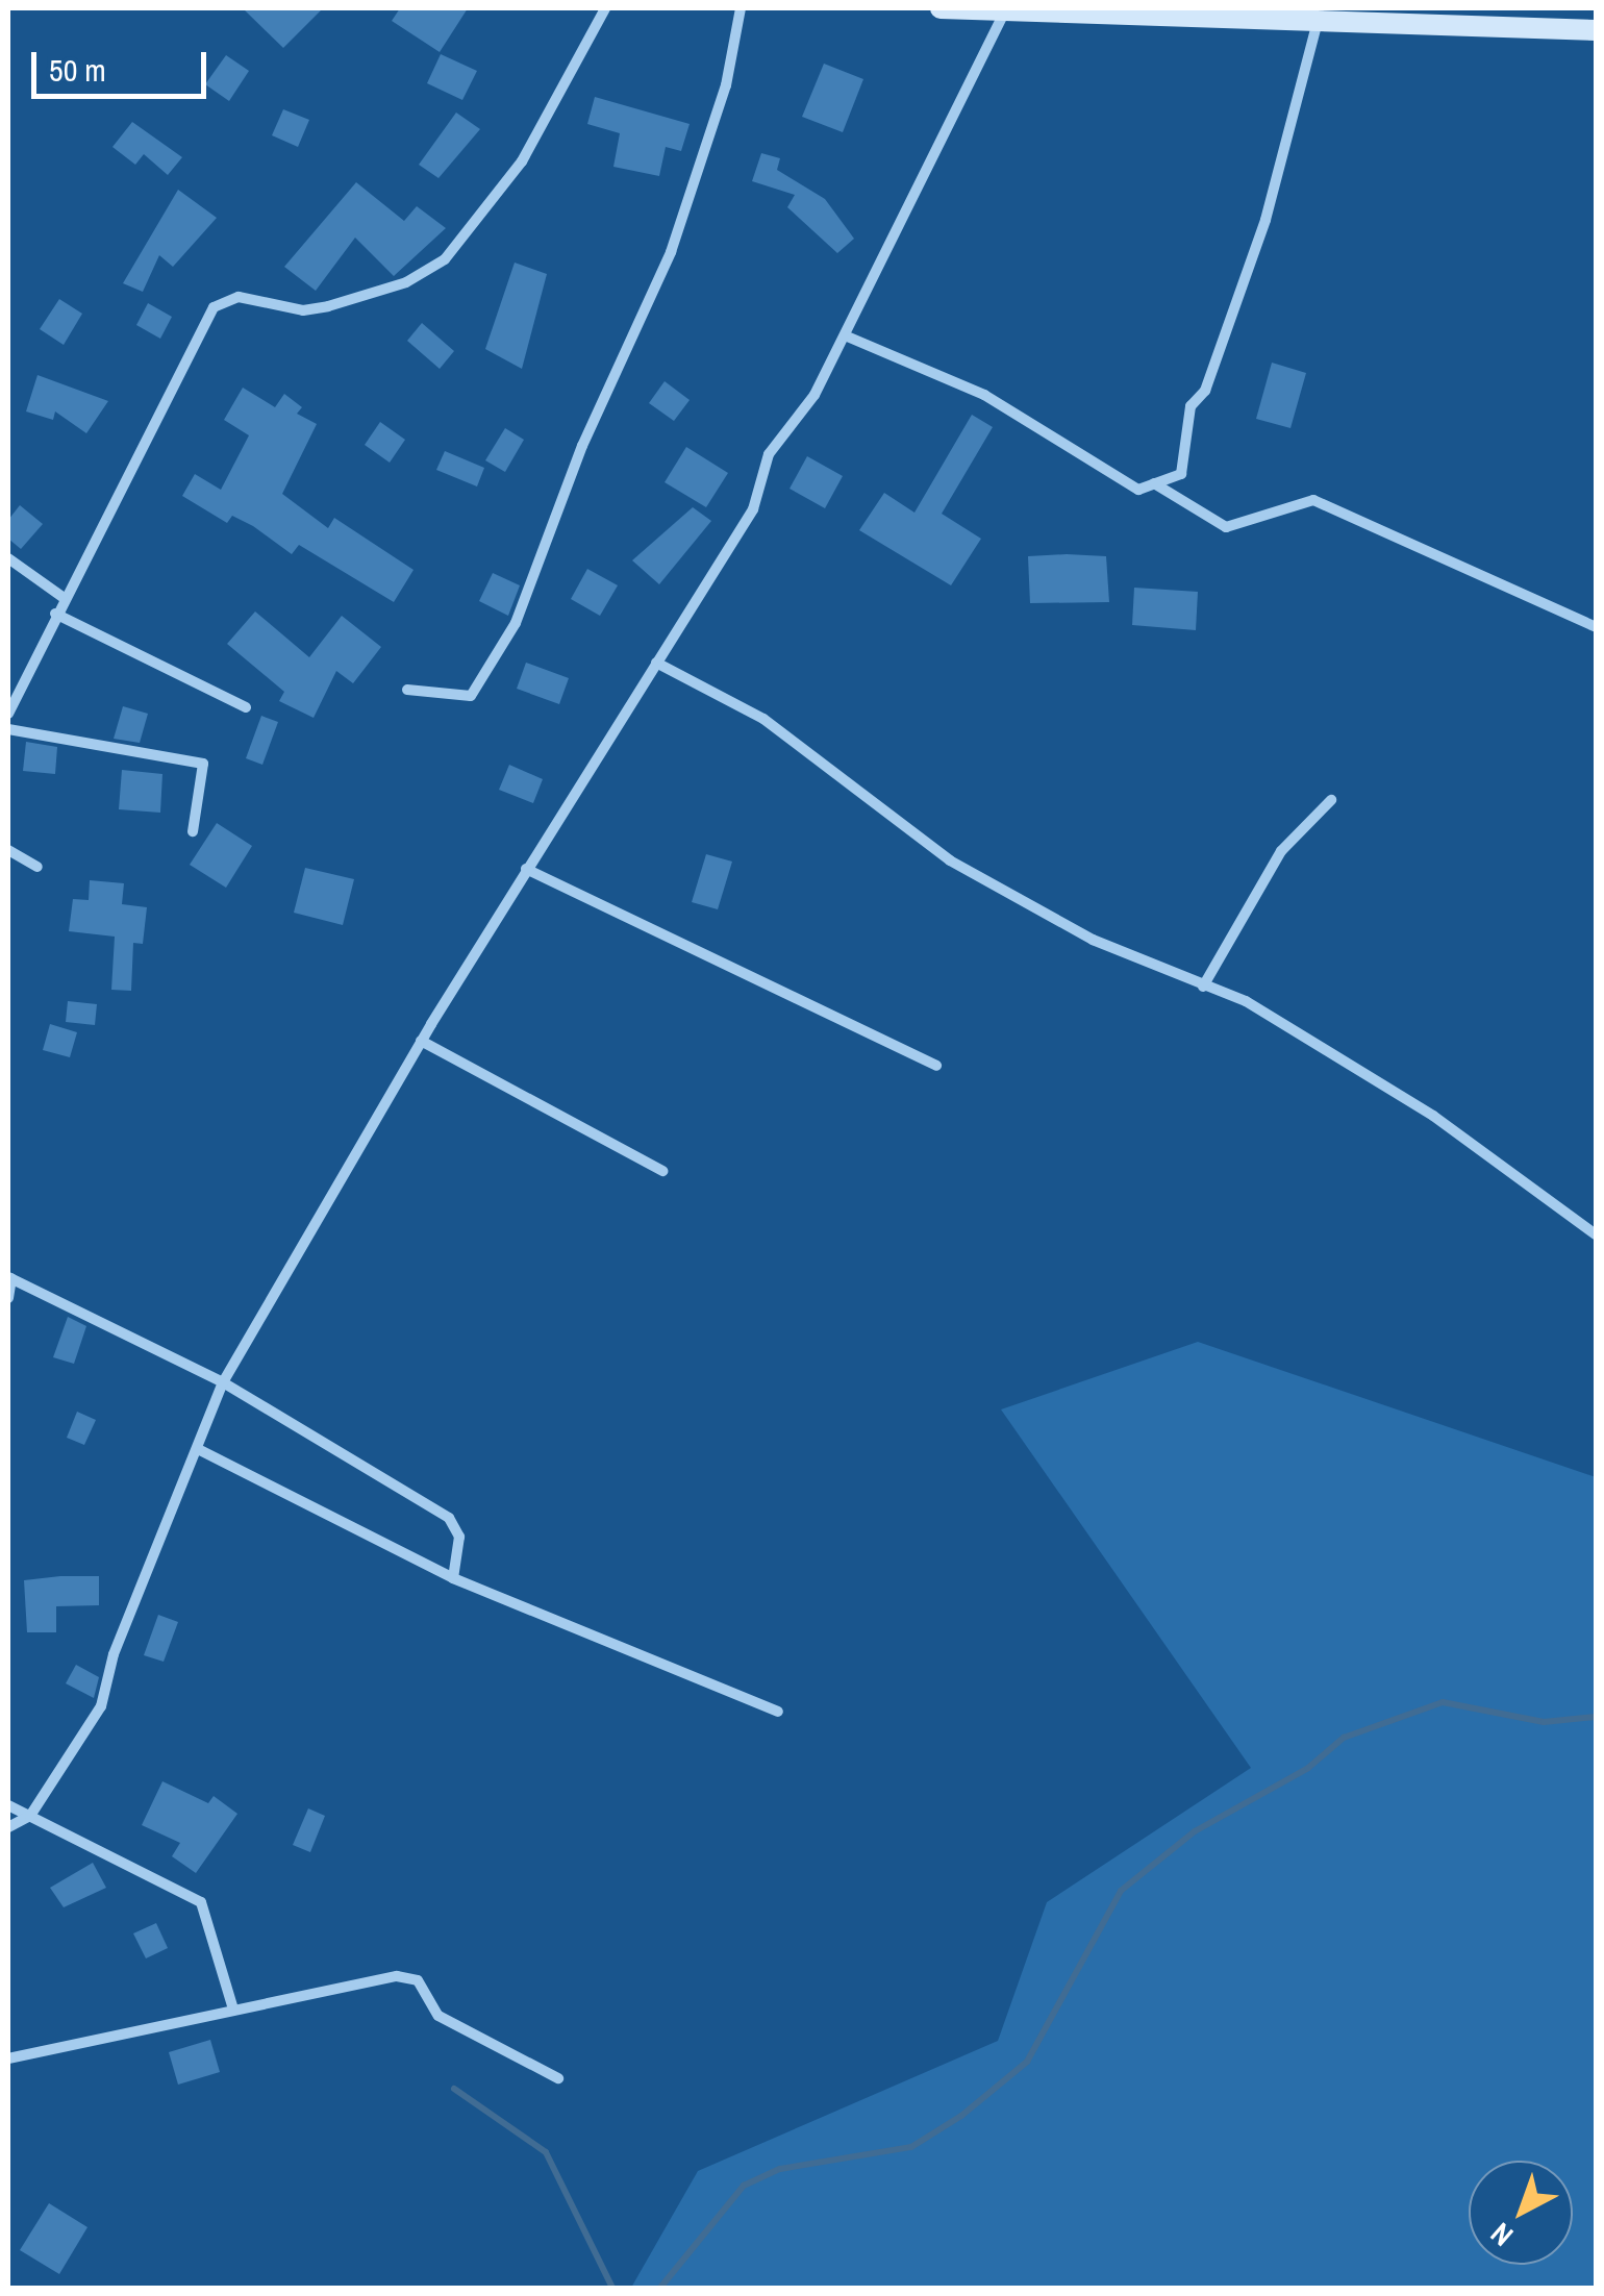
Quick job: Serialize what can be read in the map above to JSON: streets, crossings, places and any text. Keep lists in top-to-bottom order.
{
  "scale_bar": "50 m",
  "north": "bottom left"
}
